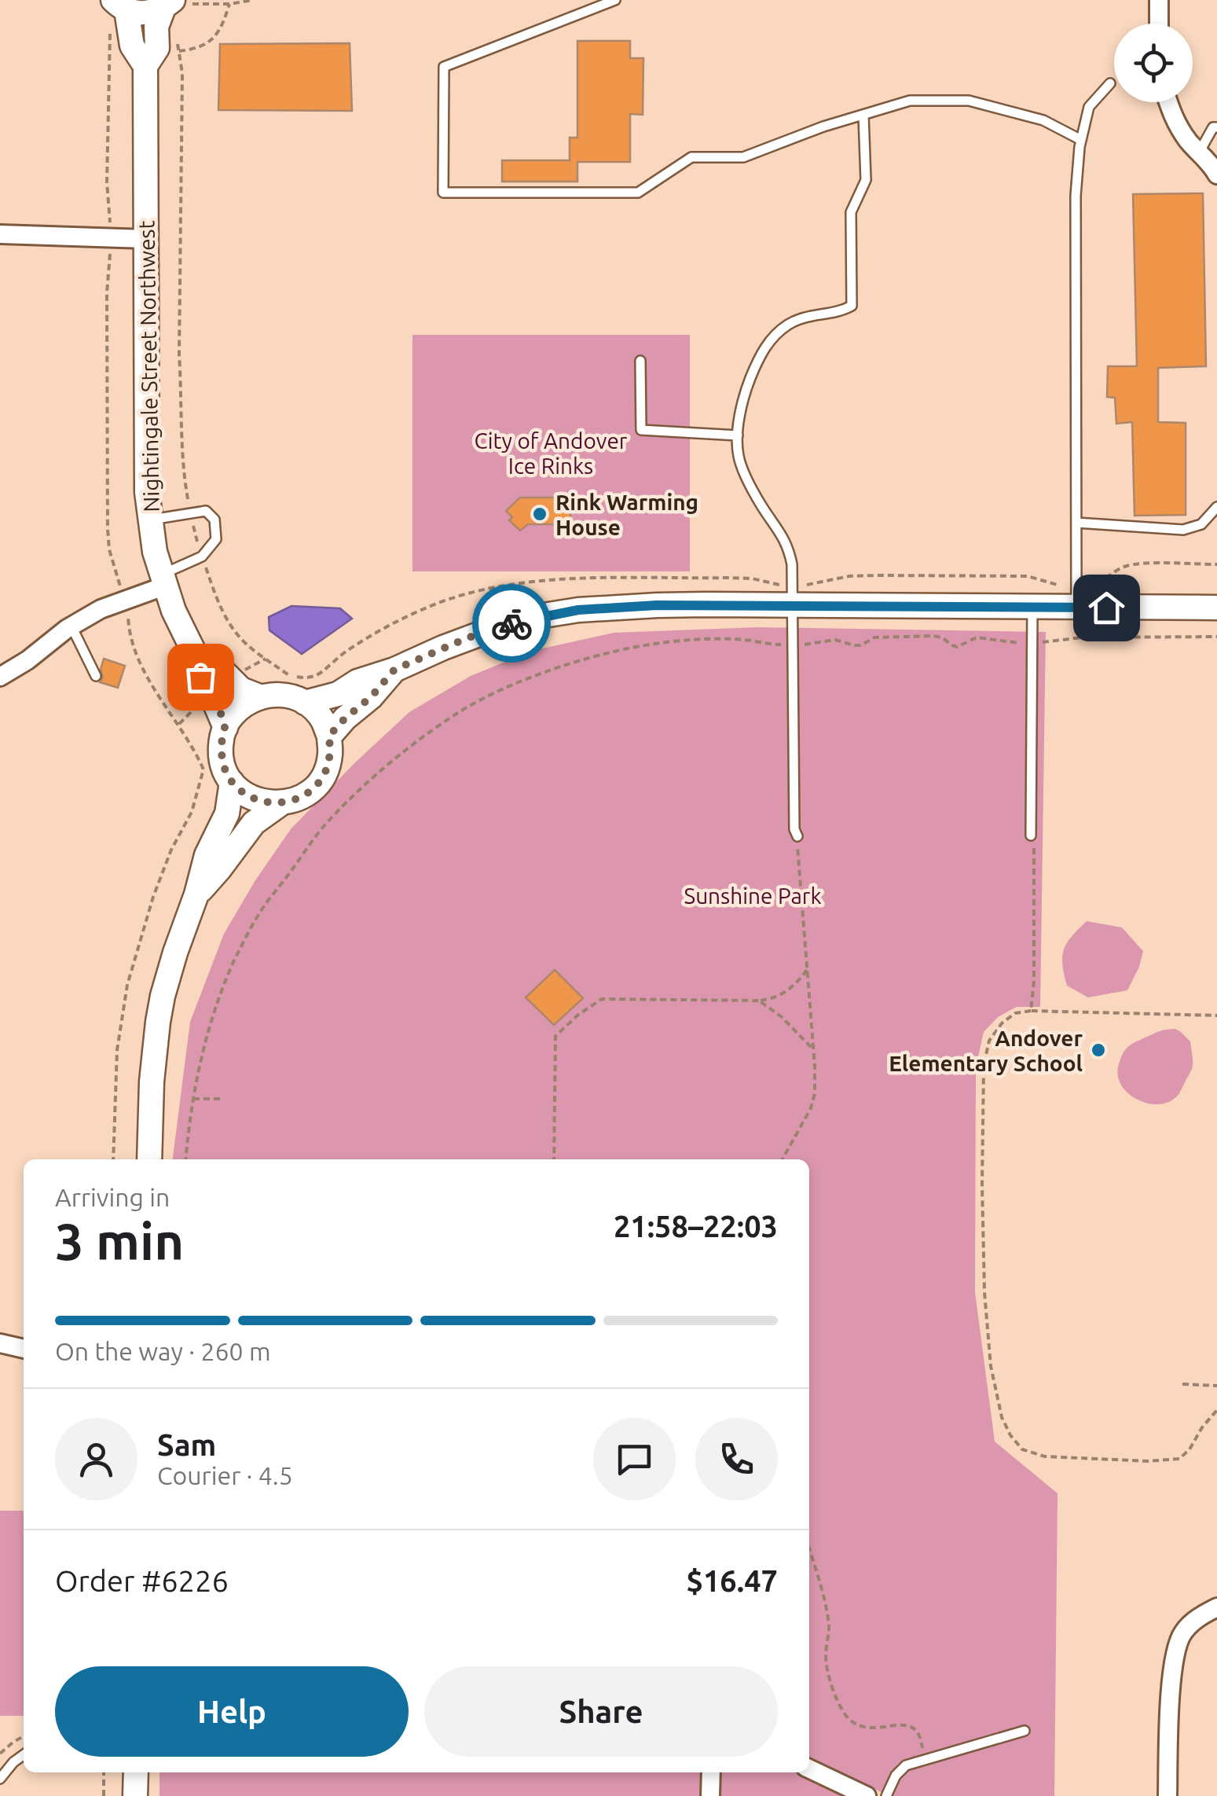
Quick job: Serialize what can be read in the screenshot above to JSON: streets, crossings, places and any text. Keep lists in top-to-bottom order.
{
  "streets": {
    "street": ["Nightingale Street Northwest"]
  },
  "parks": ["City of Andover Ice Rinks", "Sunshine Park"],
  "places": ["Rink Warming House", "Andover Elementary School"],
  "page": {
    "heading": ["3 min", "Arriving in", "21:58–22:03"],
    "panel": [
      "Sam",
      "Courier · 4.5",
      "Order #6226",
      "$16.47"
    ],
    "bar": "On the way · 260 m",
    "buttons": ["Help", "Share"]
  }
}
